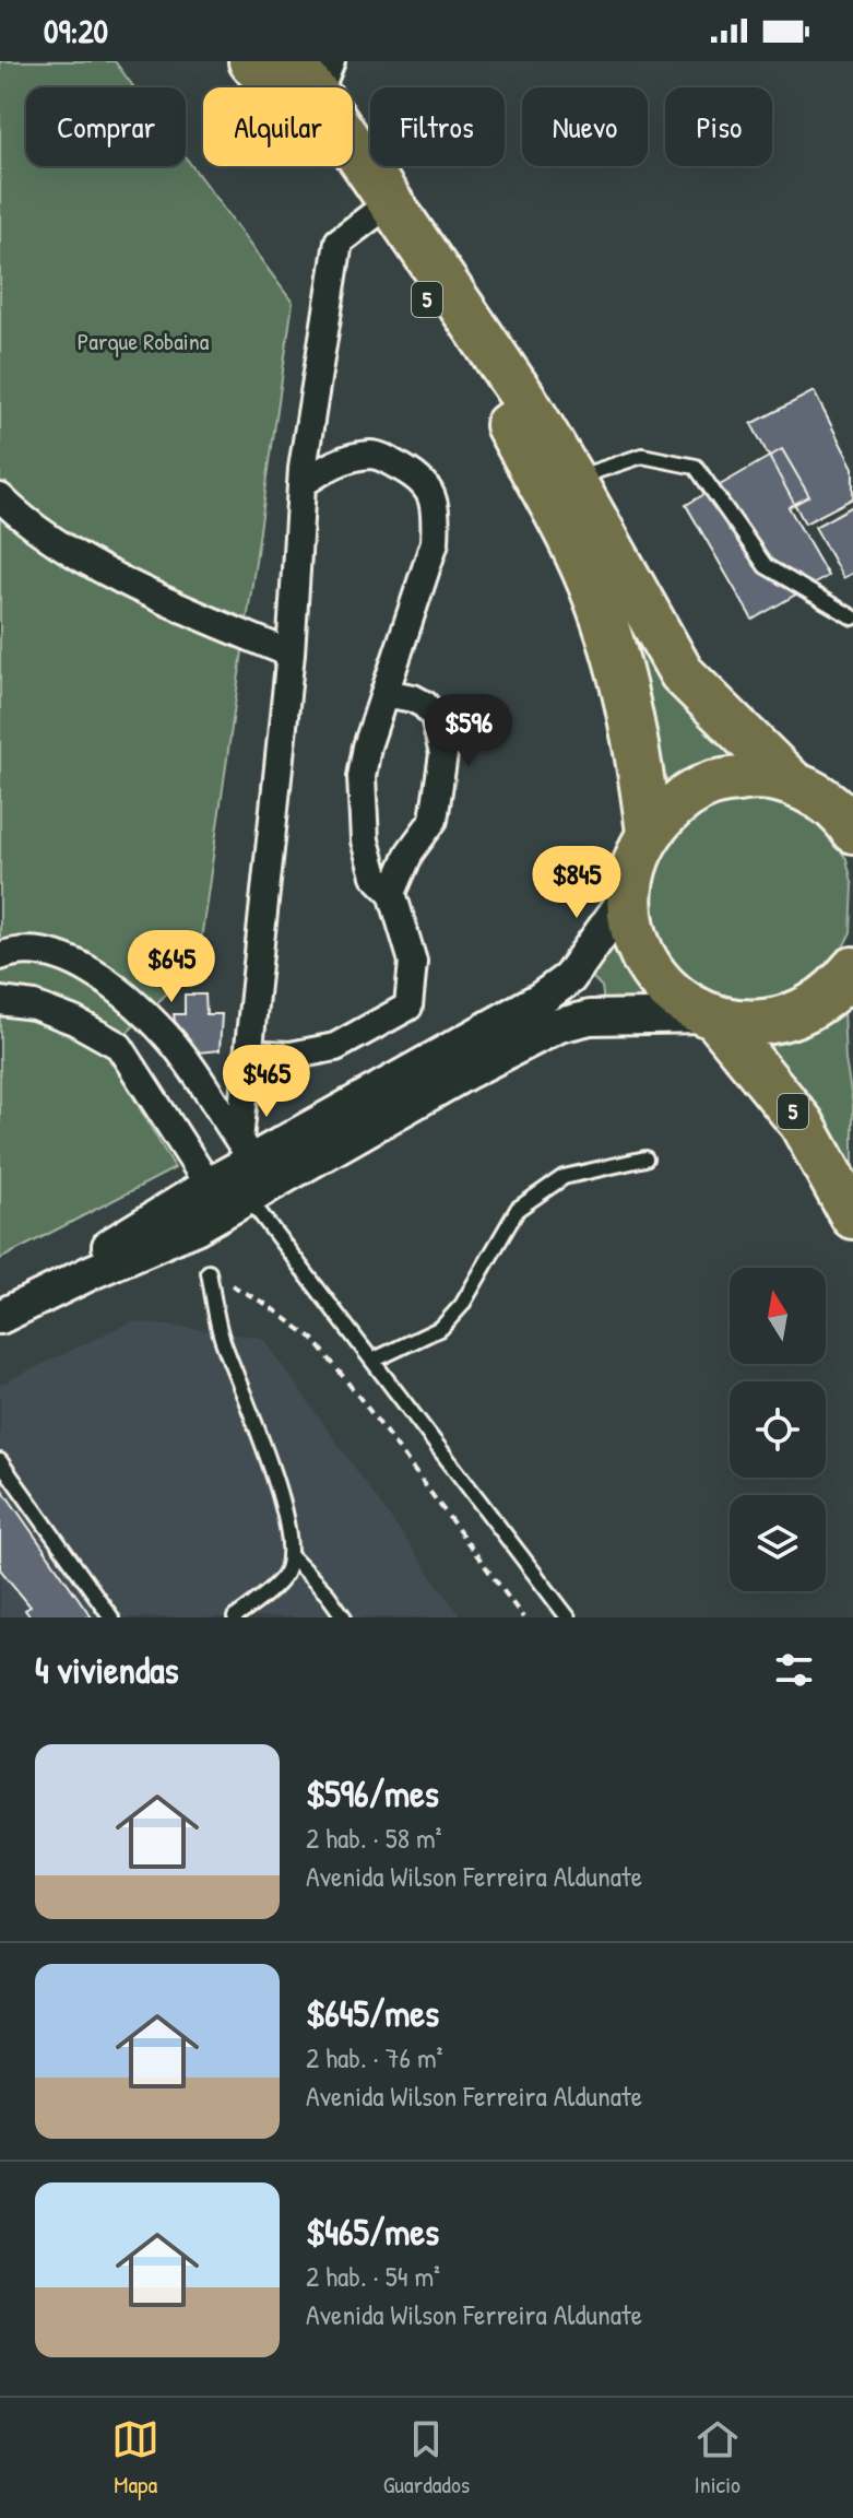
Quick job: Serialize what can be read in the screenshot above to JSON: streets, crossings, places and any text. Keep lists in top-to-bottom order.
{
  "streets": {
    "highway": ["5"]
  },
  "parks": ["Parque Robaina"],
  "north": "top",
  "page": {
    "status": "09:20",
    "chip": [
      "Comprar",
      "Alquilar",
      "Filtros",
      "Nuevo",
      "Piso"
    ],
    "price": [
      "$596",
      "$845",
      "$645",
      "$465"
    ],
    "heading": "4 viviendas",
    "list": [
      {
        "name": "$596/mes",
        "note": "2 hab. · 58 m² · Avenida Wilson Ferreira Aldunate"
      },
      {
        "name": "$645/mes",
        "note": "2 hab. · 76 m² · Avenida Wilson Ferreira Aldunate"
      },
      {
        "name": "$465/mes",
        "note": "2 hab. · 54 m² · Avenida Wilson Ferreira Aldunate"
      }
    ],
    "tabs": ["Mapa", "Guardados", "Inicio"]
  }
}
